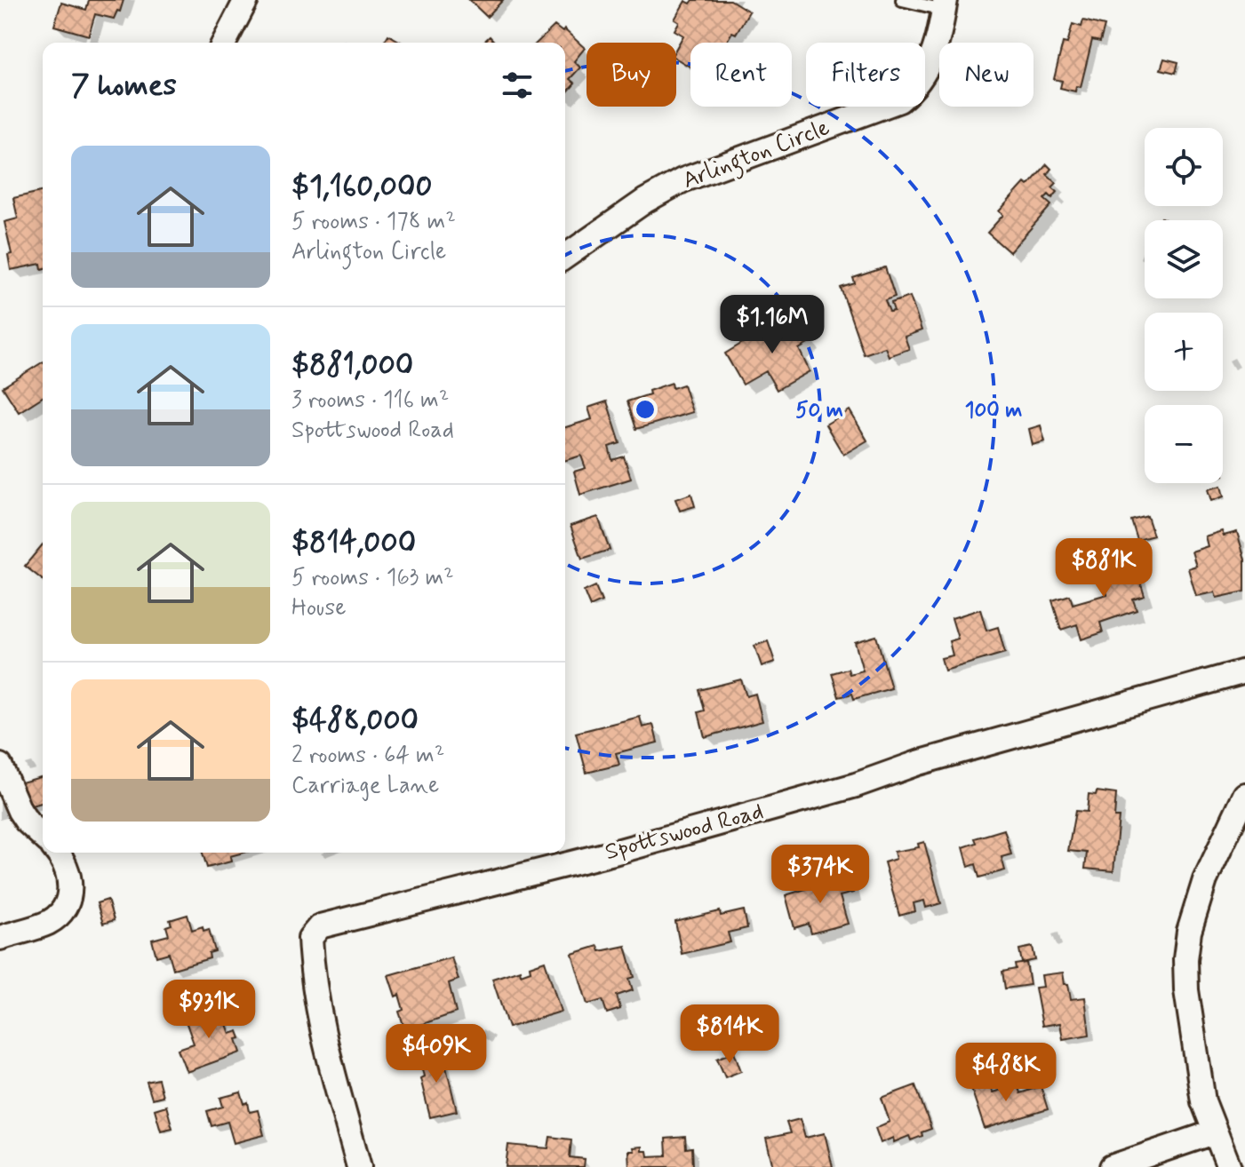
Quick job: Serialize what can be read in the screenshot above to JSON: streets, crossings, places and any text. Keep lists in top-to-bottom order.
{
  "streets": {
    "street": ["Arlington Circle", "Spottswood Road"]
  },
  "page": {
    "chip": [
      "Buy",
      "Rent",
      "Filters",
      "New"
    ],
    "heading": "7 homes",
    "map_buttons": ["+", "−"],
    "list": [
      {
        "name": "$1,160,000",
        "note": "5 rooms · 178 m² · Arlington Circle"
      },
      {
        "name": "$881,000",
        "note": "3 rooms · 116 m² · Spottswood Road"
      },
      {
        "name": "$814,000",
        "note": "5 rooms · 163 m² · House"
      },
      {
        "name": "$488,000",
        "note": "2 rooms · 64 m² · Carriage Lane"
      }
    ],
    "price": [
      "$1.16M",
      "$881K",
      "$374K",
      "$931K",
      "$814K",
      "$409K",
      "$488K"
    ]
  },
  "rings": ["50 m", "100 m"]
}
